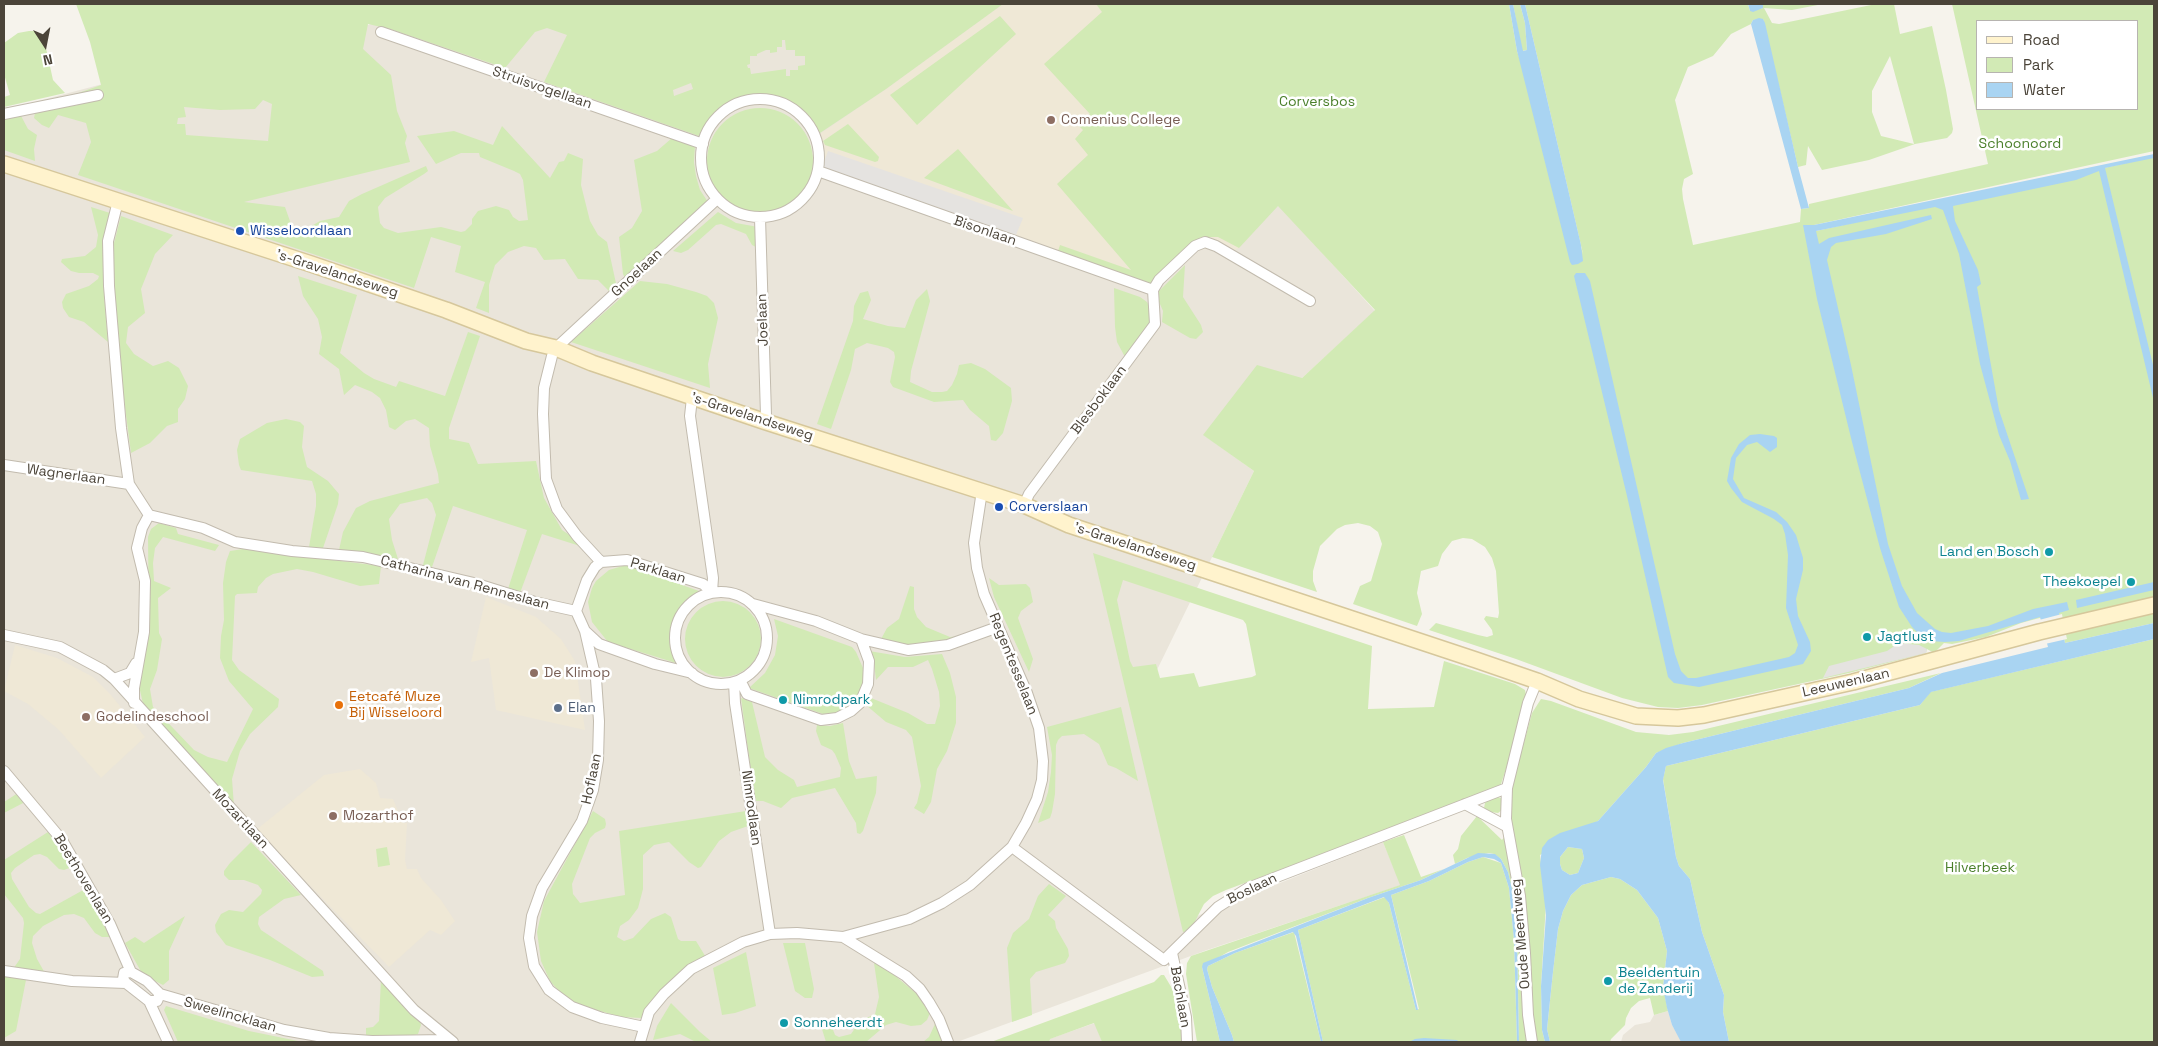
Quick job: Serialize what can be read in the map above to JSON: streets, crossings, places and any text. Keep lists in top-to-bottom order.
{
  "streets": {
    "street": [
      "Struisvogellaan",
      "Bisonlaan",
      "Gnoelaan",
      "'s-Gravelandseweg",
      "Joelaan",
      "Blesboklaan",
      "Wagnerlaan",
      "Parklaan",
      "Catharina van Renneslaan",
      "Regentesselaan",
      "Leeuwenlaan",
      "Hoflaan",
      "Nimrodlaan",
      "Mozartlaan",
      "Beethovenlaan",
      "Boslaan",
      "Oude Meentweg",
      "Bachlaan",
      "Sweelincklaan"
    ]
  },
  "crossings": [
    ["Struisvogellaan", "Bisonlaan"],
    ["Struisvogellaan", "Gnoelaan"],
    ["Struisvogellaan", "Joelaan"],
    ["Bisonlaan", "Gnoelaan"],
    ["Bisonlaan", "Joelaan"],
    ["Bisonlaan", "Blesboklaan"],
    ["Gnoelaan", "'s-Gravelandseweg"],
    ["Gnoelaan", "Joelaan"],
    ["'s-Gravelandseweg", "Joelaan"],
    ["'s-Gravelandseweg", "Blesboklaan"],
    ["'s-Gravelandseweg", "Regentesselaan"],
    ["'s-Gravelandseweg", "Leeuwenlaan"],
    ["'s-Gravelandseweg", "Oude Meentweg"],
    ["Parklaan", "Nimrodlaan"],
    ["Catharina van Renneslaan", "Hoflaan"],
    ["Leeuwenlaan", "Oude Meentweg"],
    ["Mozartlaan", "Sweelincklaan"],
    ["Beethovenlaan", "Sweelincklaan"],
    ["Boslaan", "Oude Meentweg"],
    ["Boslaan", "Bachlaan"]
  ],
  "parks": ["Corversbos", "Schoonoord", "Hilverbeek"],
  "places": [
    "Comenius College",
    "Wisseloordlaan",
    "Corverslaan",
    "Land en Bosch",
    "Theekoepel",
    "Jagtlust",
    "De Klimop",
    "Nimrodpark",
    "Eetcafé Muze Bij Wisseloord",
    "Elan",
    "Godelindeschool",
    "Mozarthof",
    "Beeldentuin de Zanderij",
    "Sonneheerdt"
  ],
  "legend": ["Road", "Park", "Water"],
  "north": "bottom"
}
